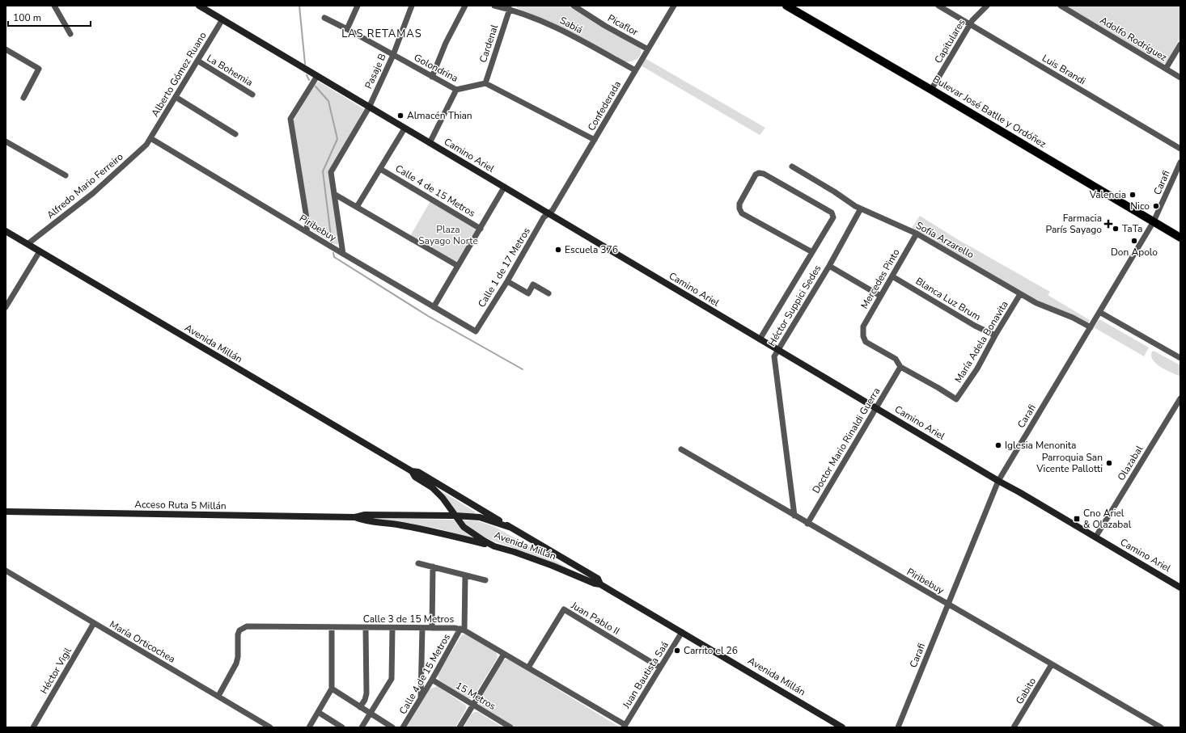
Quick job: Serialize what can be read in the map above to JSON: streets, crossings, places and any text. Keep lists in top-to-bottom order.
{
  "streets": {
    "main road": ["Bulevar José Batlle y Ordóñez"],
    "street": [
      "Sabiá",
      "Picaflor",
      "Adolfo Rodríguez",
      "Capitulares",
      "Cardenal",
      "Golondrina",
      "Luis Brandi",
      "La Bohemia",
      "Pasaje B",
      "Alberto Gómez Ruano",
      "Confederada",
      "Camino Ariel",
      "Carafi",
      "Alfredo Mario Ferreiro",
      "Calle 4 de 15 Metros",
      "Piribebuy",
      "Sofía Arzarello",
      "Calle 1 de 17 Metros",
      "Mercedes Pinto",
      "Blanca Luz Brum",
      "Héctor Suppici Sedes",
      "María Adela Bonavita",
      "Avenida Millán",
      "Doctor Mario Rinaldi Guerra",
      "Olazabal",
      "Acceso Ruta 5 Millán",
      "Juan Pablo II",
      "Calle 3 de 15 Metros",
      "María Orticochea",
      "Héctor Vigil",
      "Juan Bautista Saá",
      "Gabito",
      "15 Metros"
    ]
  },
  "crossings": [
    ["Sabiá", "Cardenal"],
    ["Sabiá", "Confederada"],
    ["Picaflor", "Confederada"],
    ["Capitulares", "Luis Brandi"],
    ["Capitulares", "Bulevar José Batlle y Ordóñez"],
    ["Cardenal", "Golondrina"],
    ["Golondrina", "Pasaje B"],
    ["La Bohemia", "Alberto Gómez Ruano"],
    ["Pasaje B", "Camino Ariel"],
    ["Pasaje B", "Piribebuy"],
    ["Alberto Gómez Ruano", "Camino Ariel"],
    ["Alberto Gómez Ruano", "Alfredo Mario Ferreiro"],
    ["Alberto Gómez Ruano", "Piribebuy"],
    ["Confederada", "Camino Ariel"],
    ["Confederada", "Calle 1 de 17 Metros"],
    ["Bulevar José Batlle y Ordóñez", "Carafi"],
    ["Camino Ariel", "Carafi"],
    ["Camino Ariel", "Calle 1 de 17 Metros"],
    ["Camino Ariel", "Héctor Suppici Sedes"],
    ["Camino Ariel", "Doctor Mario Rinaldi Guerra"],
    ["Camino Ariel", "Olazabal"],
    ["Carafi", "Piribebuy"],
    ["Carafi", "Sofía Arzarello"],
    ["Alfredo Mario Ferreiro", "Piribebuy"],
    ["Alfredo Mario Ferreiro", "Avenida Millán"],
    ["Calle 4 de 15 Metros", "Calle 3 de 15 Metros"],
    ["Calle 4 de 15 Metros", "15 Metros"],
    ["Piribebuy", "Calle 1 de 17 Metros"],
    ["Piribebuy", "Héctor Suppici Sedes"],
    ["Piribebuy", "Doctor Mario Rinaldi Guerra"],
    ["Piribebuy", "Gabito"],
    ["Sofía Arzarello", "Mercedes Pinto"],
    ["Sofía Arzarello", "Héctor Suppici Sedes"],
    ["Sofía Arzarello", "María Adela Bonavita"],
    ["Mercedes Pinto", "Blanca Luz Brum"],
    ["Mercedes Pinto", "María Adela Bonavita"],
    ["Mercedes Pinto", "Doctor Mario Rinaldi Guerra"],
    ["Blanca Luz Brum", "María Adela Bonavita"],
    ["María Adela Bonavita", "Doctor Mario Rinaldi Guerra"],
    ["Avenida Millán", "Acceso Ruta 5 Millán"],
    ["Avenida Millán", "Juan Bautista Saá"],
    ["Juan Pablo II", "Calle 3 de 15 Metros"],
    ["Juan Pablo II", "Juan Bautista Saá"],
    ["Calle 3 de 15 Metros", "María Orticochea"],
    ["Calle 3 de 15 Metros", "Juan Bautista Saá"],
    ["María Orticochea", "Héctor Vigil"]
  ],
  "districts": ["LAS RETAMAS"],
  "parks": ["Plaza Sayago Norte"],
  "places": {
    "other": [
      "Almacén Thian",
      "Valencia",
      "Nico",
      "TaTa",
      "Don Apolo",
      "Escuela 376",
      "Iglesia Menonita",
      "Parroquia San Vicente Pallotti",
      "Carrito el 26"
    ],
    "health": ["Farmacia París Sayago"],
    "transit": ["Cno Ariel & Olazabal"]
  },
  "scale_bar": "100 m"
}
